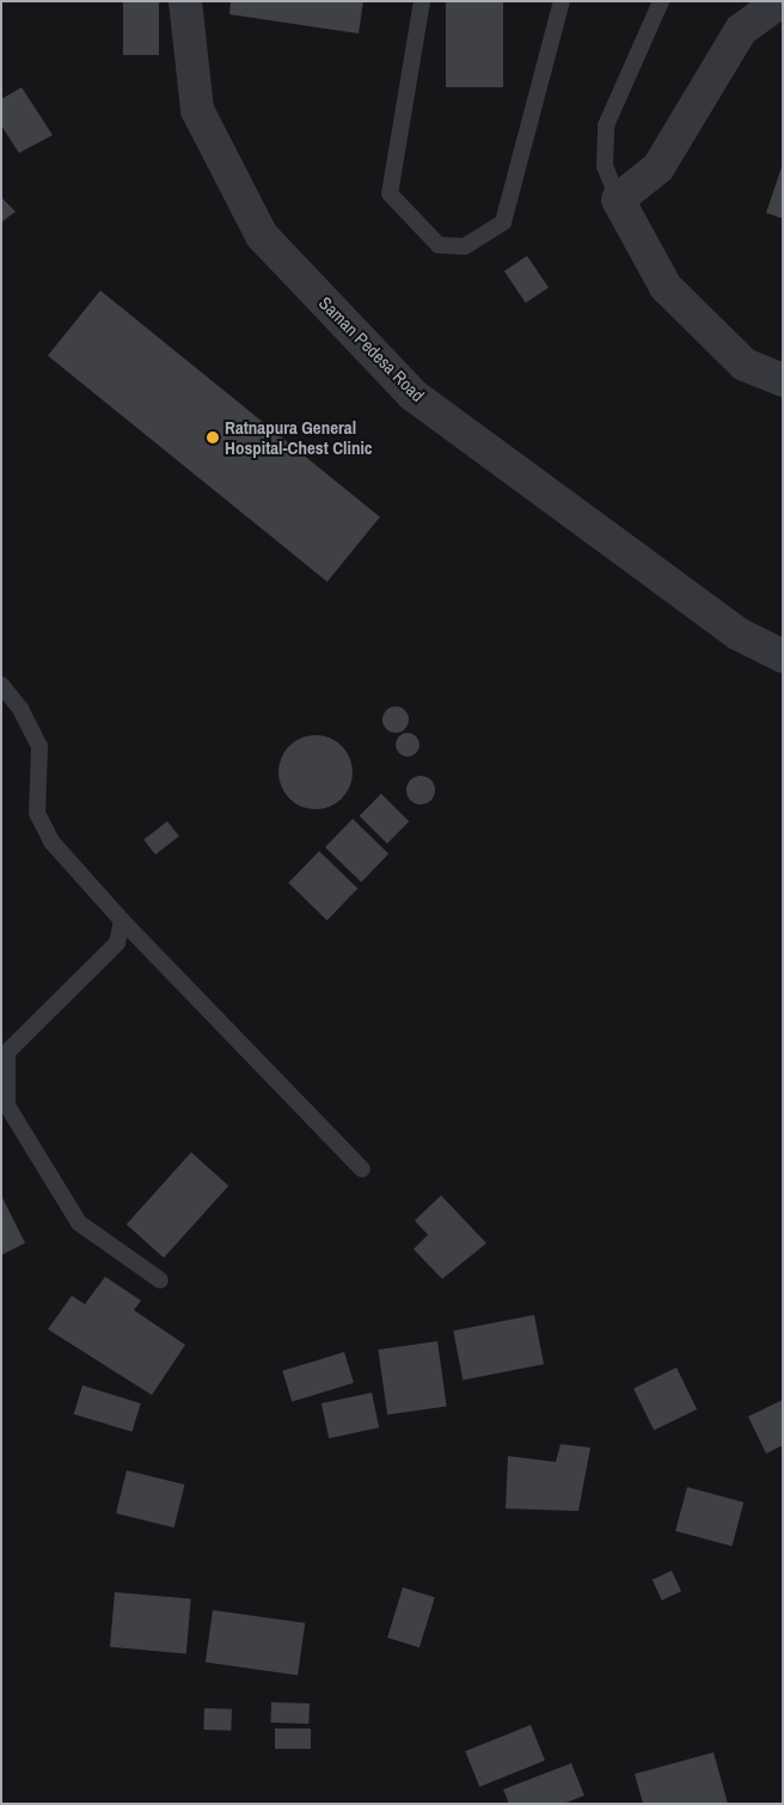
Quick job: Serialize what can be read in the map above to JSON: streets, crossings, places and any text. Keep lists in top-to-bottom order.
{
  "streets": {
    "street": ["Saman Pedesa Road"]
  },
  "places": ["Ratnapura General Hospital-Chest Clinic"]
}
